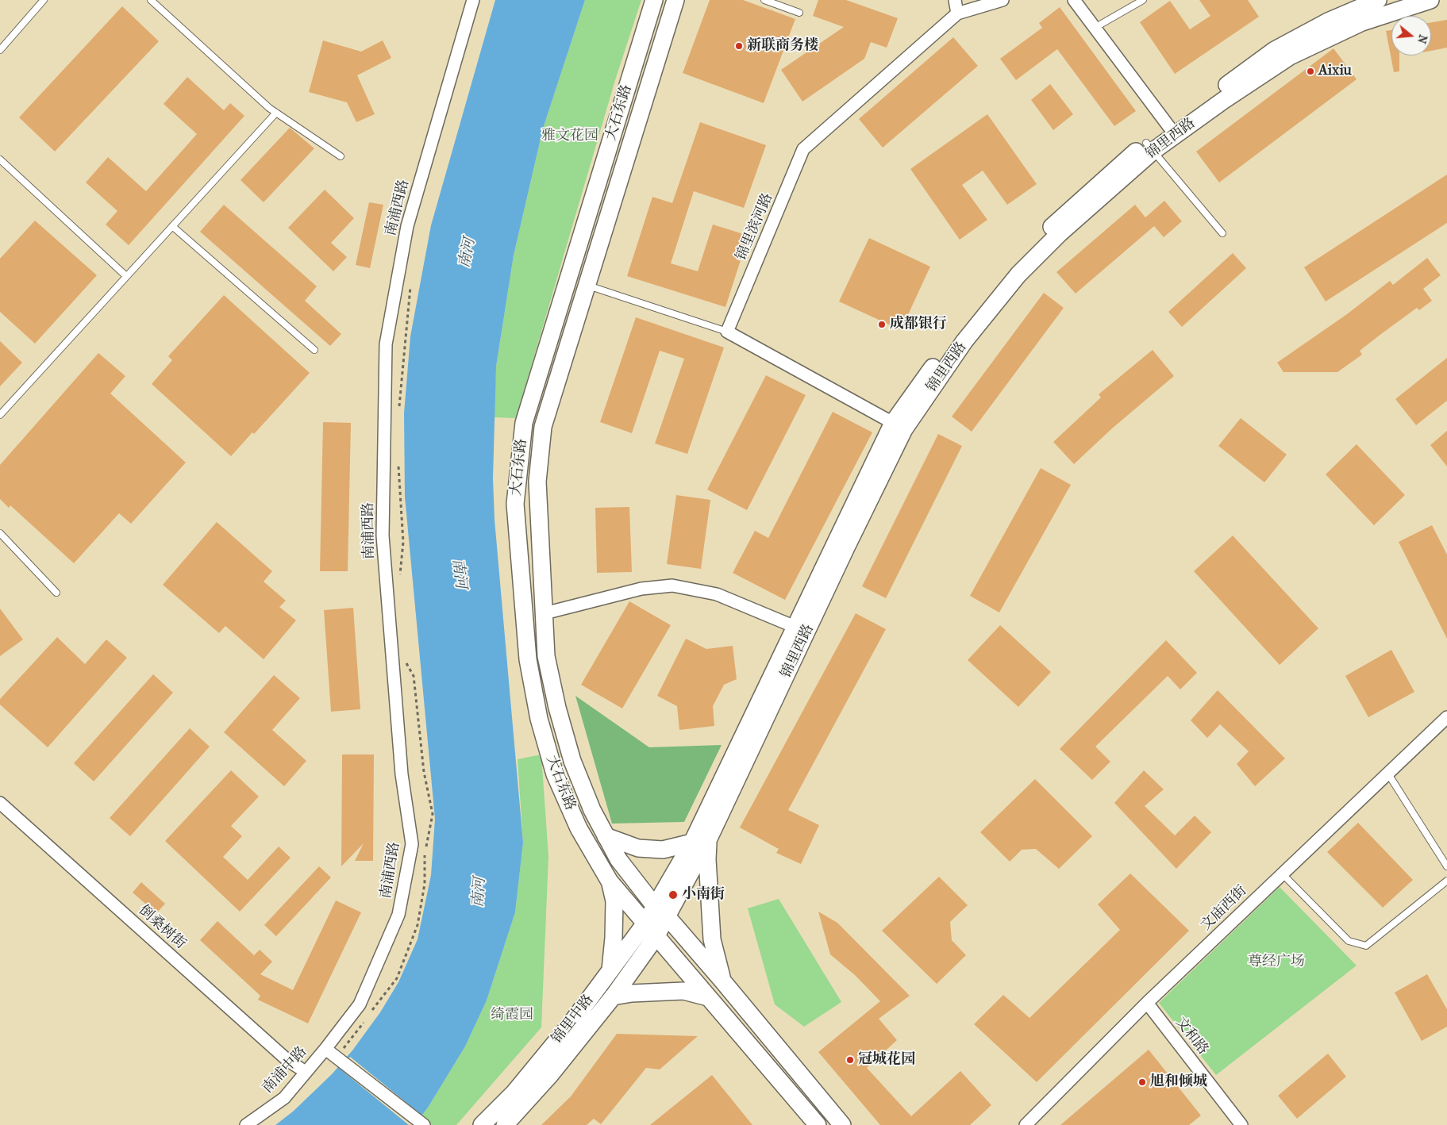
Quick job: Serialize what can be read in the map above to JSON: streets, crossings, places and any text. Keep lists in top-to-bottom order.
{
  "streets": {
    "main road": ["大石东路", "锦里西路", "锦里中路"],
    "street": [
      "南浦西路",
      "锦里滨河路",
      "文庙西街",
      "倒桑树街",
      "文和路",
      "南浦中路"
    ]
  },
  "crossings": [
    ["大石东路", "锦里西路"],
    ["大石东路", "锦里中路"],
    ["锦里西路", "锦里中路"],
    ["南浦西路", "南浦中路"],
    ["文庙西街", "文和路"],
    ["倒桑树街", "南浦中路"]
  ],
  "water": ["南河"],
  "parks": ["雅文花园", "尊经广场", "绮霞园"],
  "places": [
    "新联商务楼",
    "Aixiu",
    "成都银行",
    "小南街",
    "冠城花园",
    "旭和倾城"
  ],
  "north": "right"
}
